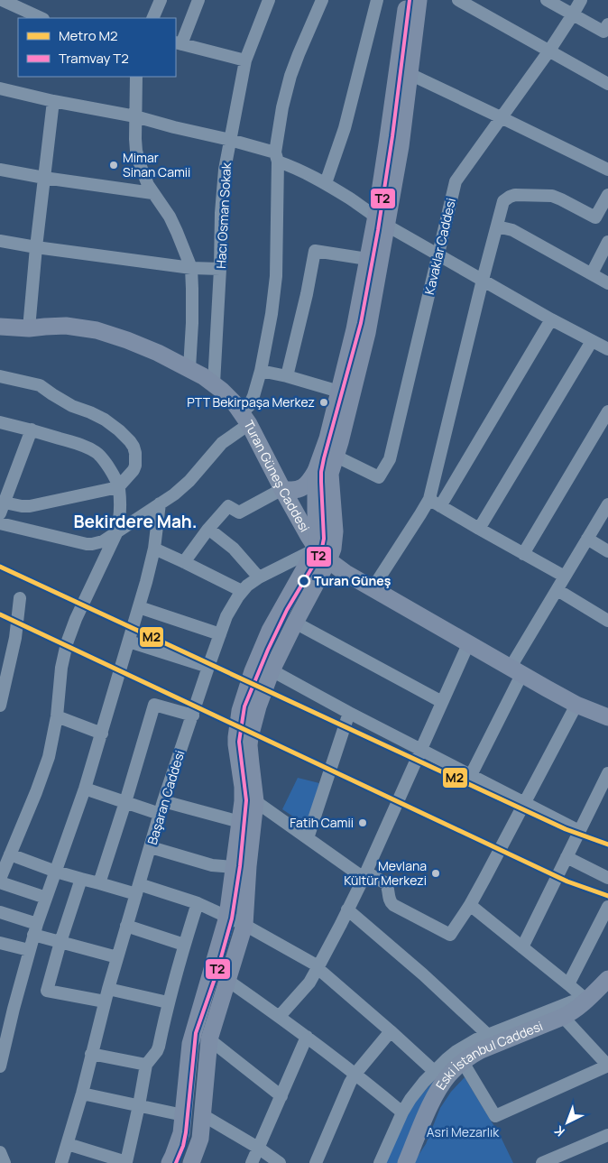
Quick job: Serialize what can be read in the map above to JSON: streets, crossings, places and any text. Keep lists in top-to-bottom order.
{
  "streets": {
    "main road": ["Turan Güneş Caddesi", "Eski İstanbul Caddesi"],
    "street": ["Hacı Osman Sokak", "Kavaklar Caddesi", "Başaran Caddesi"]
  },
  "crossings": [
    ["Hacı Osman Sokak", "Turan Güneş Caddesi"],
    ["Turan Güneş Caddesi", "Başaran Caddesi"]
  ],
  "districts": ["Bekirdere Mah."],
  "parks": ["Asri Mezarlık"],
  "places": [
    "Mimar Sinan Camii",
    "PTT Bekirpaşa Merkez",
    "Turan Güneş",
    "Fatih Camii",
    "Mevlana Kültür Merkezi"
  ],
  "lines": ["tram line T2", "metro line M2"],
  "legend": ["Metro M2", "Tramvay T2"],
  "north": "bottom left"
}
